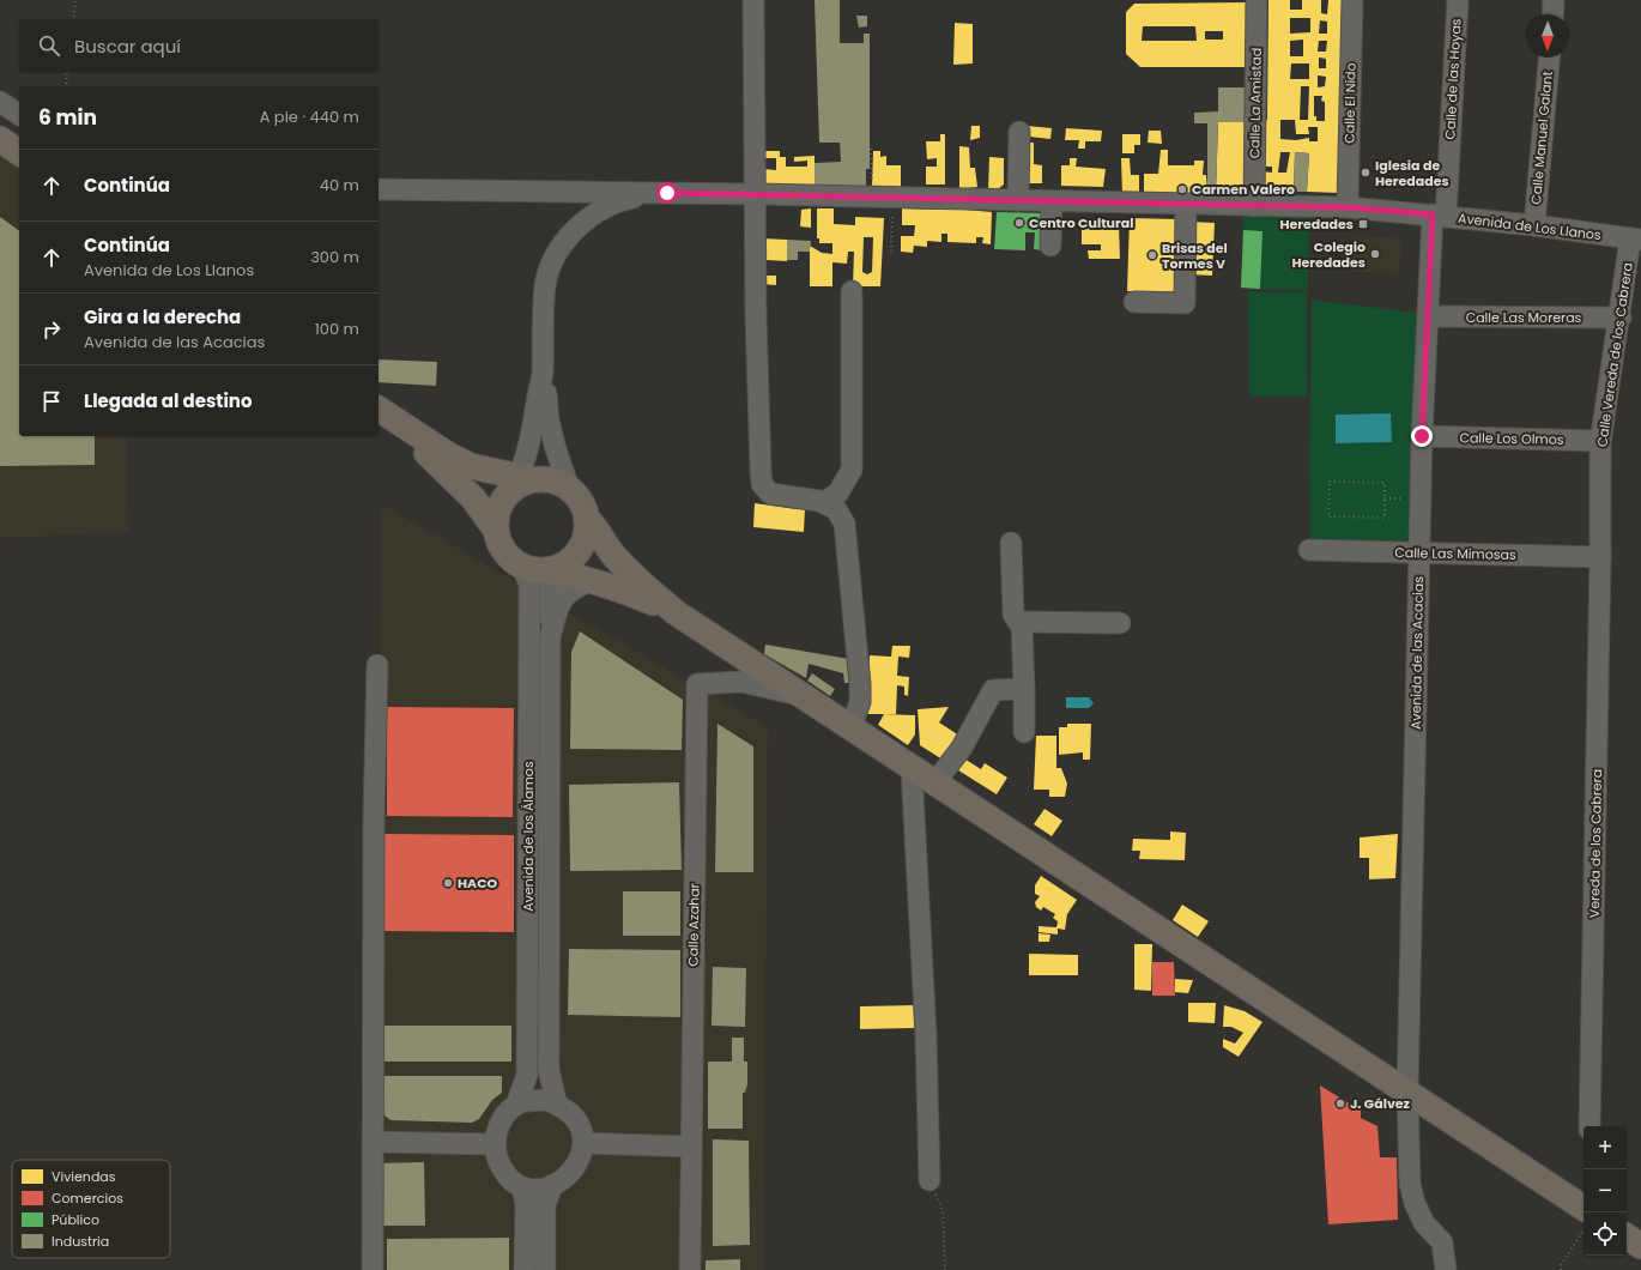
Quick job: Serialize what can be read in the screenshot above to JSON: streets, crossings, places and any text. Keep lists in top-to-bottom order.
{
  "streets": {
    "street": [
      "Calle de las Hoyas",
      "Calle La Amistad",
      "Calle El Nido",
      "Calle Manuel Galant",
      "Avenida de Los Llanos",
      "Calle Las Moreras",
      "Calle Vereda de los Cabrera",
      "Calle Los Olmos",
      "Calle Las Mimosas",
      "Avenida de las Acacias",
      "Avenida de los Álamos",
      "Vereda de los Cabrera",
      "Calle Azahar"
    ]
  },
  "crossings": [
    ["Calle de las Hoyas", "Avenida de Los Llanos"],
    ["Calle de las Hoyas", "Avenida de las Acacias"],
    ["Calle La Amistad", "Avenida de Los Llanos"],
    ["Calle El Nido", "Avenida de Los Llanos"],
    ["Calle Manuel Galant", "Avenida de Los Llanos"],
    ["Avenida de Los Llanos", "Calle Vereda de los Cabrera"],
    ["Avenida de Los Llanos", "Avenida de las Acacias"],
    ["Calle Las Moreras", "Calle Vereda de los Cabrera"],
    ["Calle Las Moreras", "Avenida de las Acacias"],
    ["Calle Vereda de los Cabrera", "Calle Los Olmos"],
    ["Calle Vereda de los Cabrera", "Calle Las Mimosas"],
    ["Calle Vereda de los Cabrera", "Vereda de los Cabrera"],
    ["Calle Los Olmos", "Avenida de las Acacias"],
    ["Calle Las Mimosas", "Avenida de las Acacias"],
    ["Calle Las Mimosas", "Vereda de los Cabrera"]
  ],
  "places": {
    "other": [
      "Iglesia de Heredades",
      "Carmen Valero",
      "Centro Cultural",
      "Colegio Heredades",
      "Brisas del Tormes V",
      "HACO",
      "J. Gálvez"
    ],
    "transit": ["Heredades"]
  },
  "legend": [
    "Viviendas",
    "Comercios",
    "Público",
    "Industria"
  ],
  "north": "bottom",
  "page": {
    "search": "Buscar aquí",
    "heading": ["6 min", "A pie · 440 m"],
    "list": [
      ["Continúa", "40 m"],
      ["Continúa", "Avenida de Los Llanos", "300 m"],
      ["Gira a la derecha", "Avenida de las Acacias", "100 m"],
      "Llegada al destino"
    ],
    "map_buttons": ["+", "−"]
  }
}
